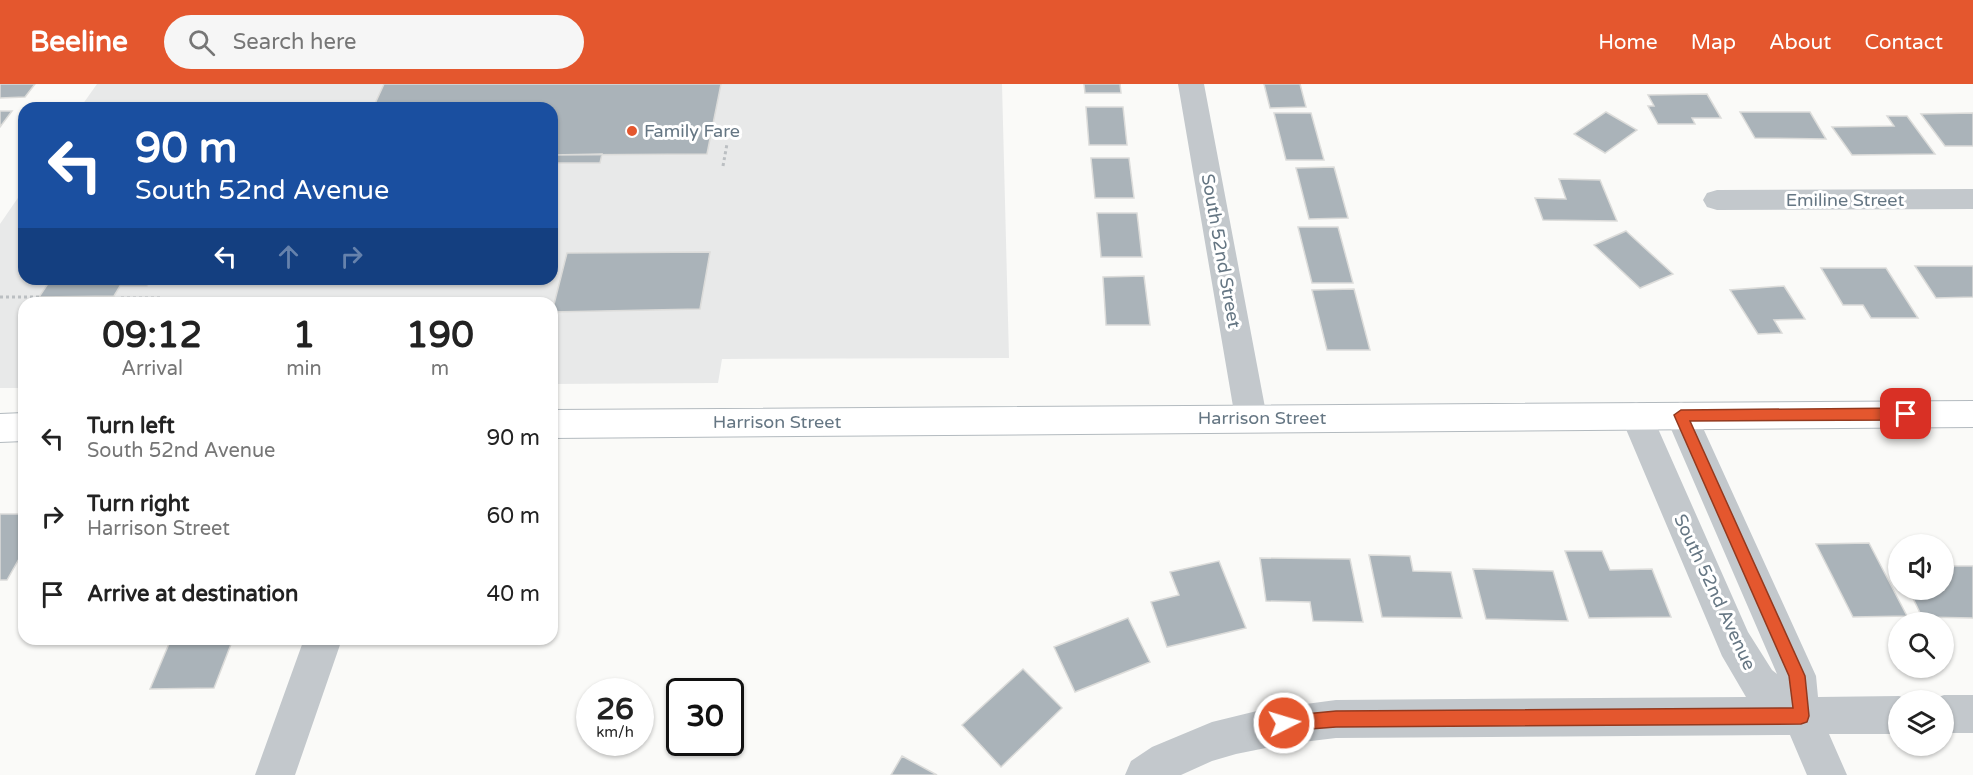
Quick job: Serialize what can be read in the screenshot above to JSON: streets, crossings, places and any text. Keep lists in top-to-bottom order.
{
  "streets": {
    "main road": ["Harrison Street"],
    "street": ["Emiline Street", "South 52nd Street", "South 52nd Avenue"]
  },
  "crossings": [
    ["South 52nd Street", "Harrison Street"],
    ["Harrison Street", "South 52nd Avenue"]
  ],
  "places": ["Family Fare"],
  "page": {
    "header": "Beeline",
    "search": "Search here",
    "nav": [
      "Home",
      "Map",
      "About",
      "Contact"
    ],
    "turn": ["90 m", "South 52nd Avenue"],
    "eta": [
      "09:12",
      "Arrival",
      "1",
      "min",
      "190",
      "m"
    ],
    "list": [
      {
        "name": "Turn left",
        "note": "South 52nd Avenue",
        "value": "90 m"
      },
      {
        "name": "Turn right",
        "note": "Harrison Street",
        "value": "60 m"
      },
      {
        "name": "Arrive at destination",
        "value": "40 m"
      }
    ],
    "speed": "26 km/h",
    "limit": "30"
  }
}
